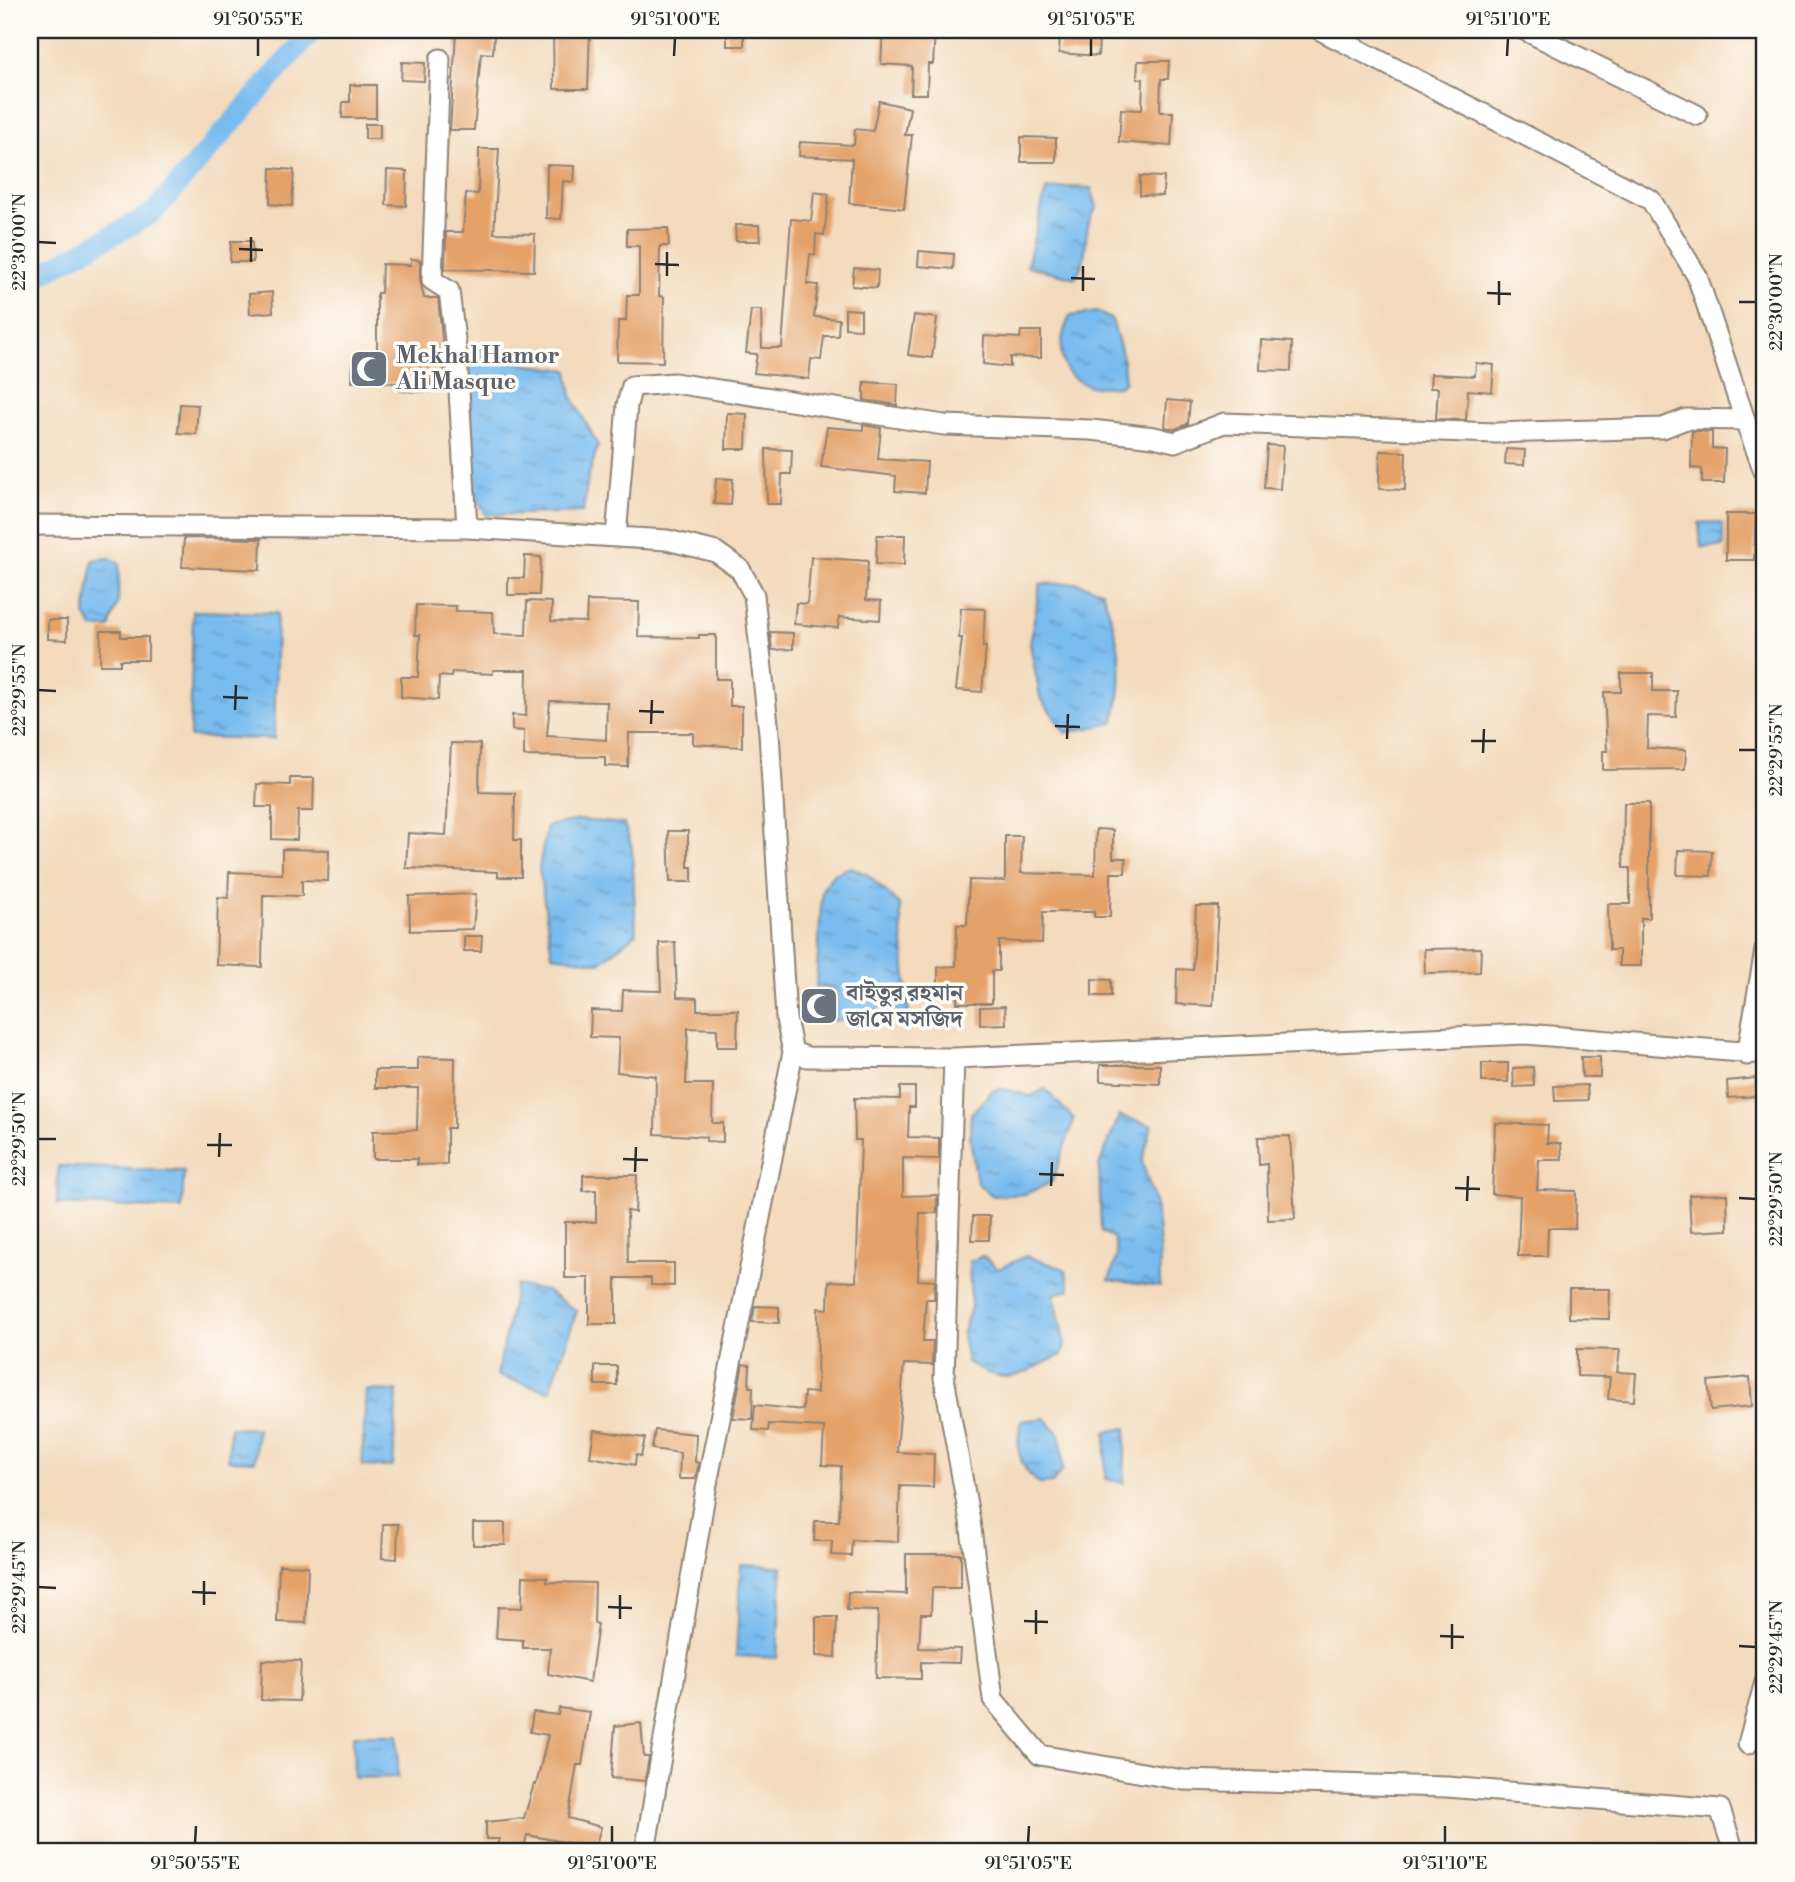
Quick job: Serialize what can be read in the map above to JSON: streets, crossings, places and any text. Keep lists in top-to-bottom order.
{
  "places": {
    "mosque": ["Mekhal Hamor Ali Masque", "বাইতুর রহমান জা‌মে মস‌জিদ"]
  },
  "coordinates": [
    "91°50'55\"E",
    "91°51'00\"E",
    "91°51'05\"E",
    "91°51'10\"E",
    "22°30'00\"N",
    "22°29'55\"N",
    "22°29'50\"N",
    "22°29'45\"N"
  ]
}
